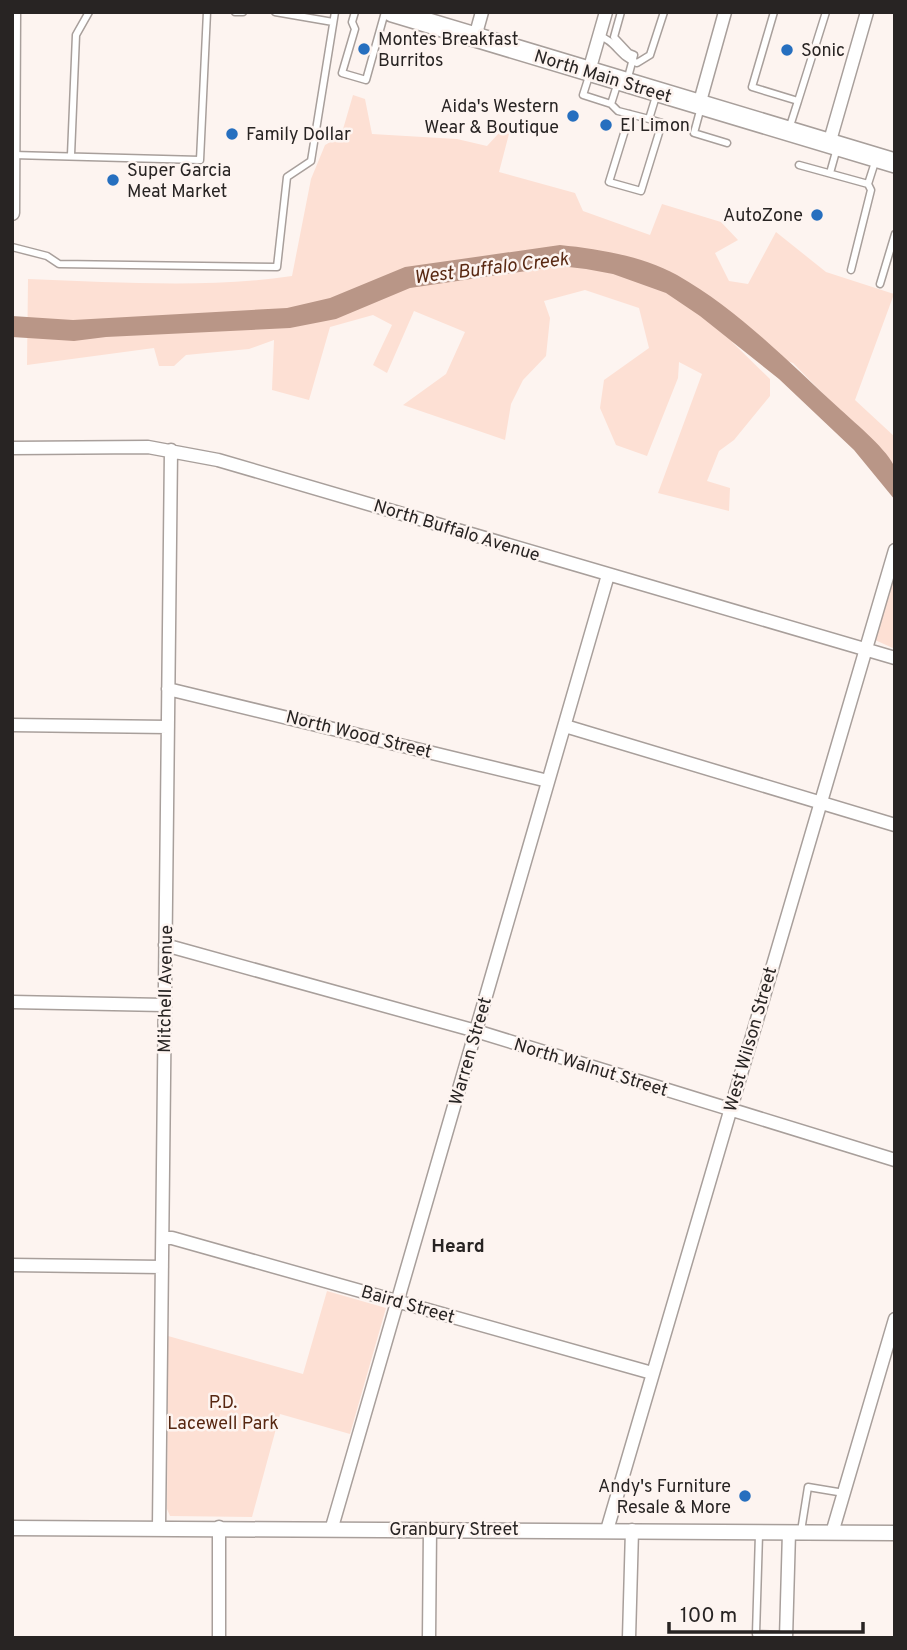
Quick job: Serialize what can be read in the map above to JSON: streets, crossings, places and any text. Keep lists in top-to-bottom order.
{
  "streets": {
    "main road": ["North Main Street"],
    "street": [
      "North Buffalo Avenue",
      "North Wood Street",
      "Mitchell Avenue",
      "West Wilson Street",
      "Warren Street",
      "North Walnut Street",
      "Baird Street",
      "Granbury Street"
    ]
  },
  "crossings": [
    ["North Buffalo Avenue", "Mitchell Avenue"],
    ["North Buffalo Avenue", "West Wilson Street"],
    ["North Buffalo Avenue", "Warren Street"],
    ["North Wood Street", "Mitchell Avenue"],
    ["North Wood Street", "Warren Street"],
    ["Mitchell Avenue", "North Walnut Street"],
    ["Mitchell Avenue", "Baird Street"],
    ["Mitchell Avenue", "Granbury Street"],
    ["West Wilson Street", "North Walnut Street"],
    ["West Wilson Street", "Baird Street"],
    ["West Wilson Street", "Granbury Street"],
    ["Warren Street", "North Walnut Street"],
    ["Warren Street", "Baird Street"],
    ["Warren Street", "Granbury Street"]
  ],
  "districts": ["Heard"],
  "water": ["West Buffalo Creek"],
  "parks": ["P.D. Lacewell Park"],
  "places": [
    "Montes Breakfast Burritos",
    "Sonic",
    "Aida's Western Wear & Boutique",
    "El Limon",
    "Family Dollar",
    "Super Garcia Meat Market",
    "AutoZone",
    "Andy's Furniture Resale & More"
  ],
  "scale_bar": "100 m"
}
